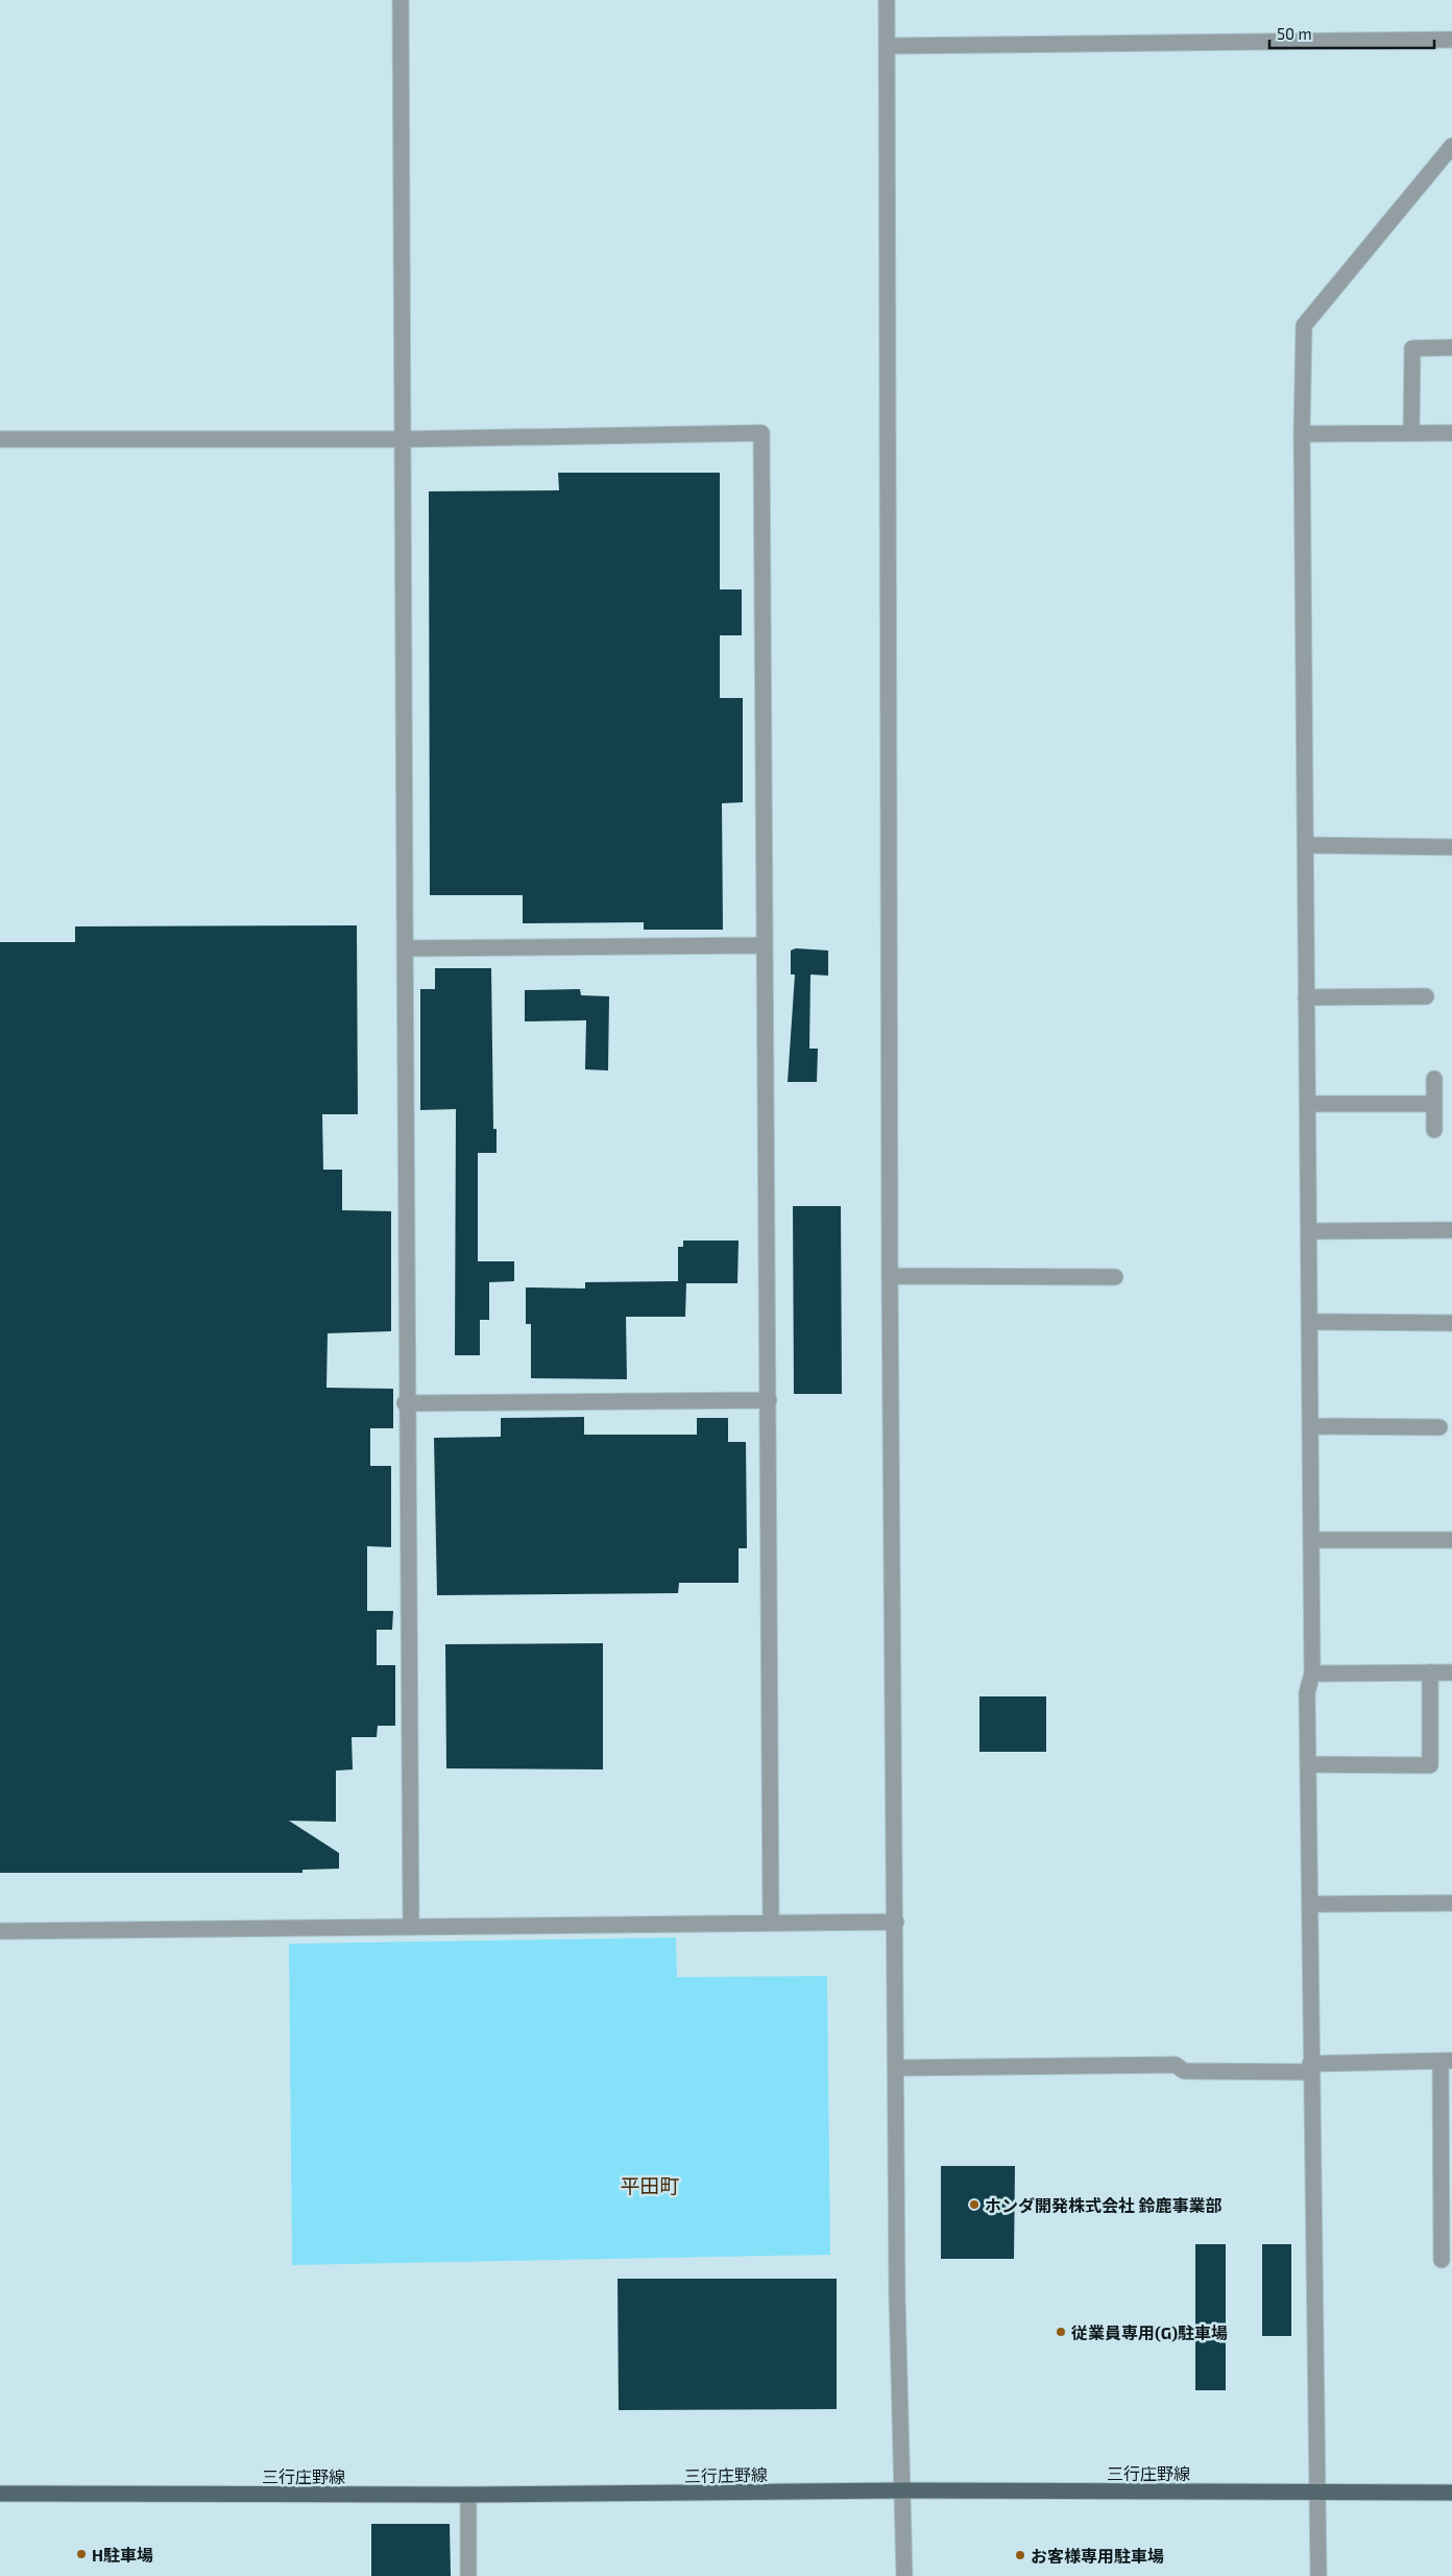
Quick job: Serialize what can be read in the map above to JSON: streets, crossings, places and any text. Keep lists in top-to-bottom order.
{
  "streets": {
    "main road": ["三行庄野線"]
  },
  "districts": ["平田町"],
  "places": [
    "ホンダ開発株式会社 鈴鹿事業部",
    "従業員専用(G)駐車場",
    "H駐車場",
    "お客様専用駐車場"
  ],
  "scale_bar": "50 m"
}
